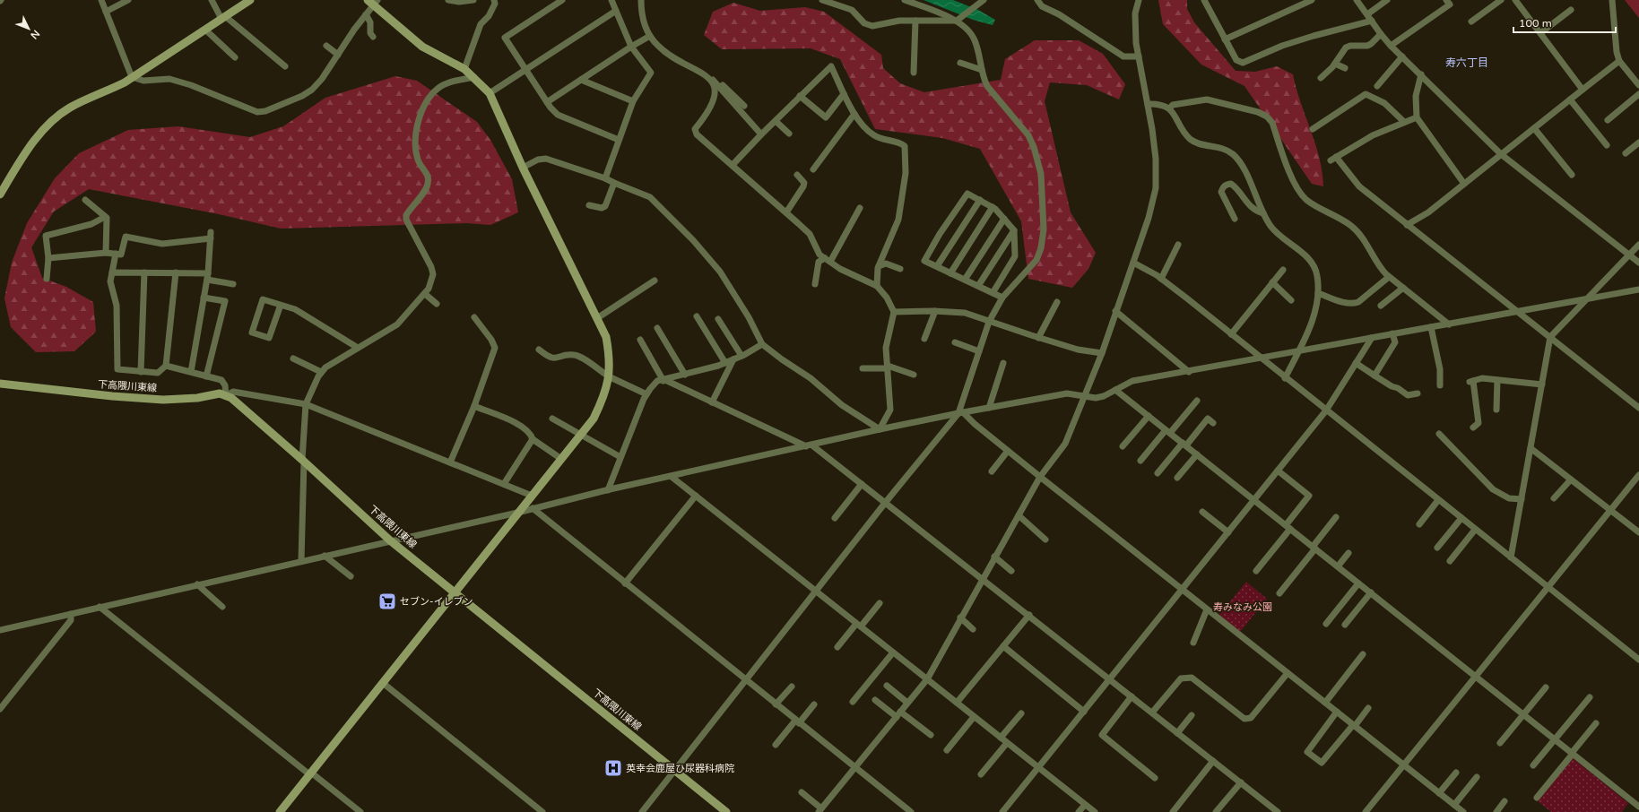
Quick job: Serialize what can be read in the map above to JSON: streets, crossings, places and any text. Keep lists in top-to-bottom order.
{
  "streets": {
    "street": ["下高隈川東線"]
  },
  "districts": ["寿六丁目"],
  "parks": ["寿みなみ公園"],
  "places": {
    "supermarket": ["セブン-イレブン"],
    "hospital": ["英幸会鹿屋ひ尿器科病院"]
  },
  "scale_bar": "100 m",
  "north": "bottom right"
}
